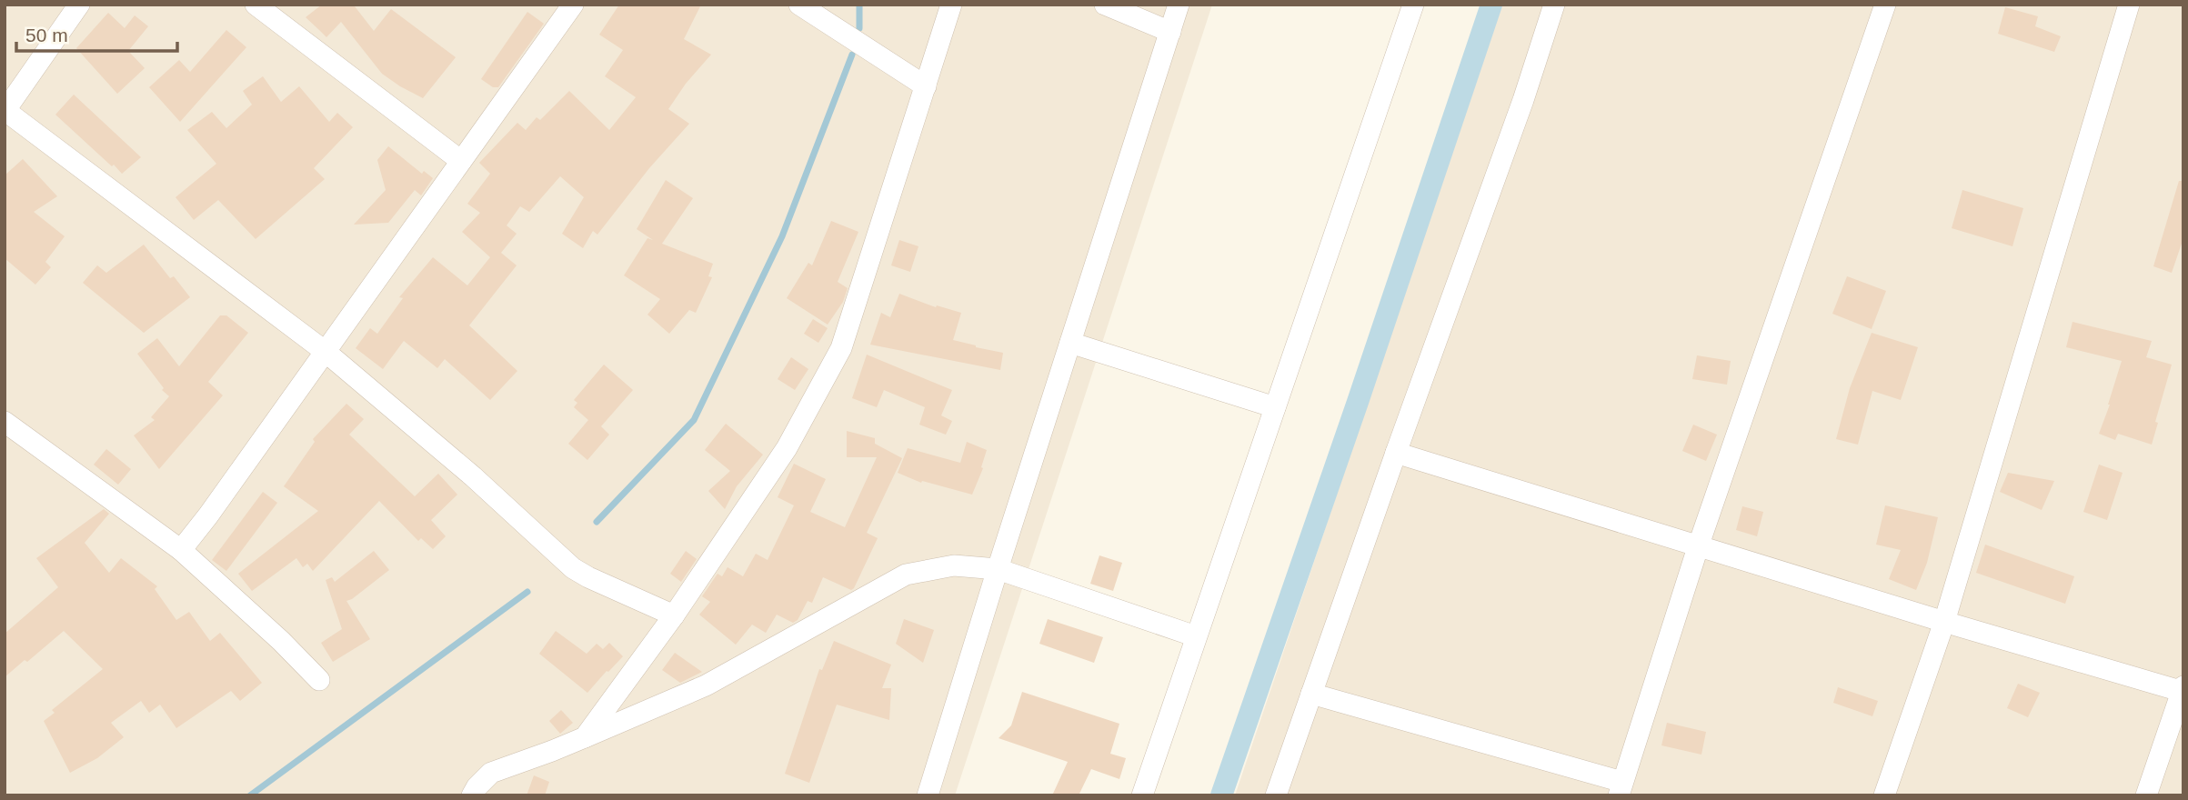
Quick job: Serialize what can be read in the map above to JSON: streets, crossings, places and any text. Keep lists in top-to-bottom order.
{
  "scale_bar": "50 m"
}
